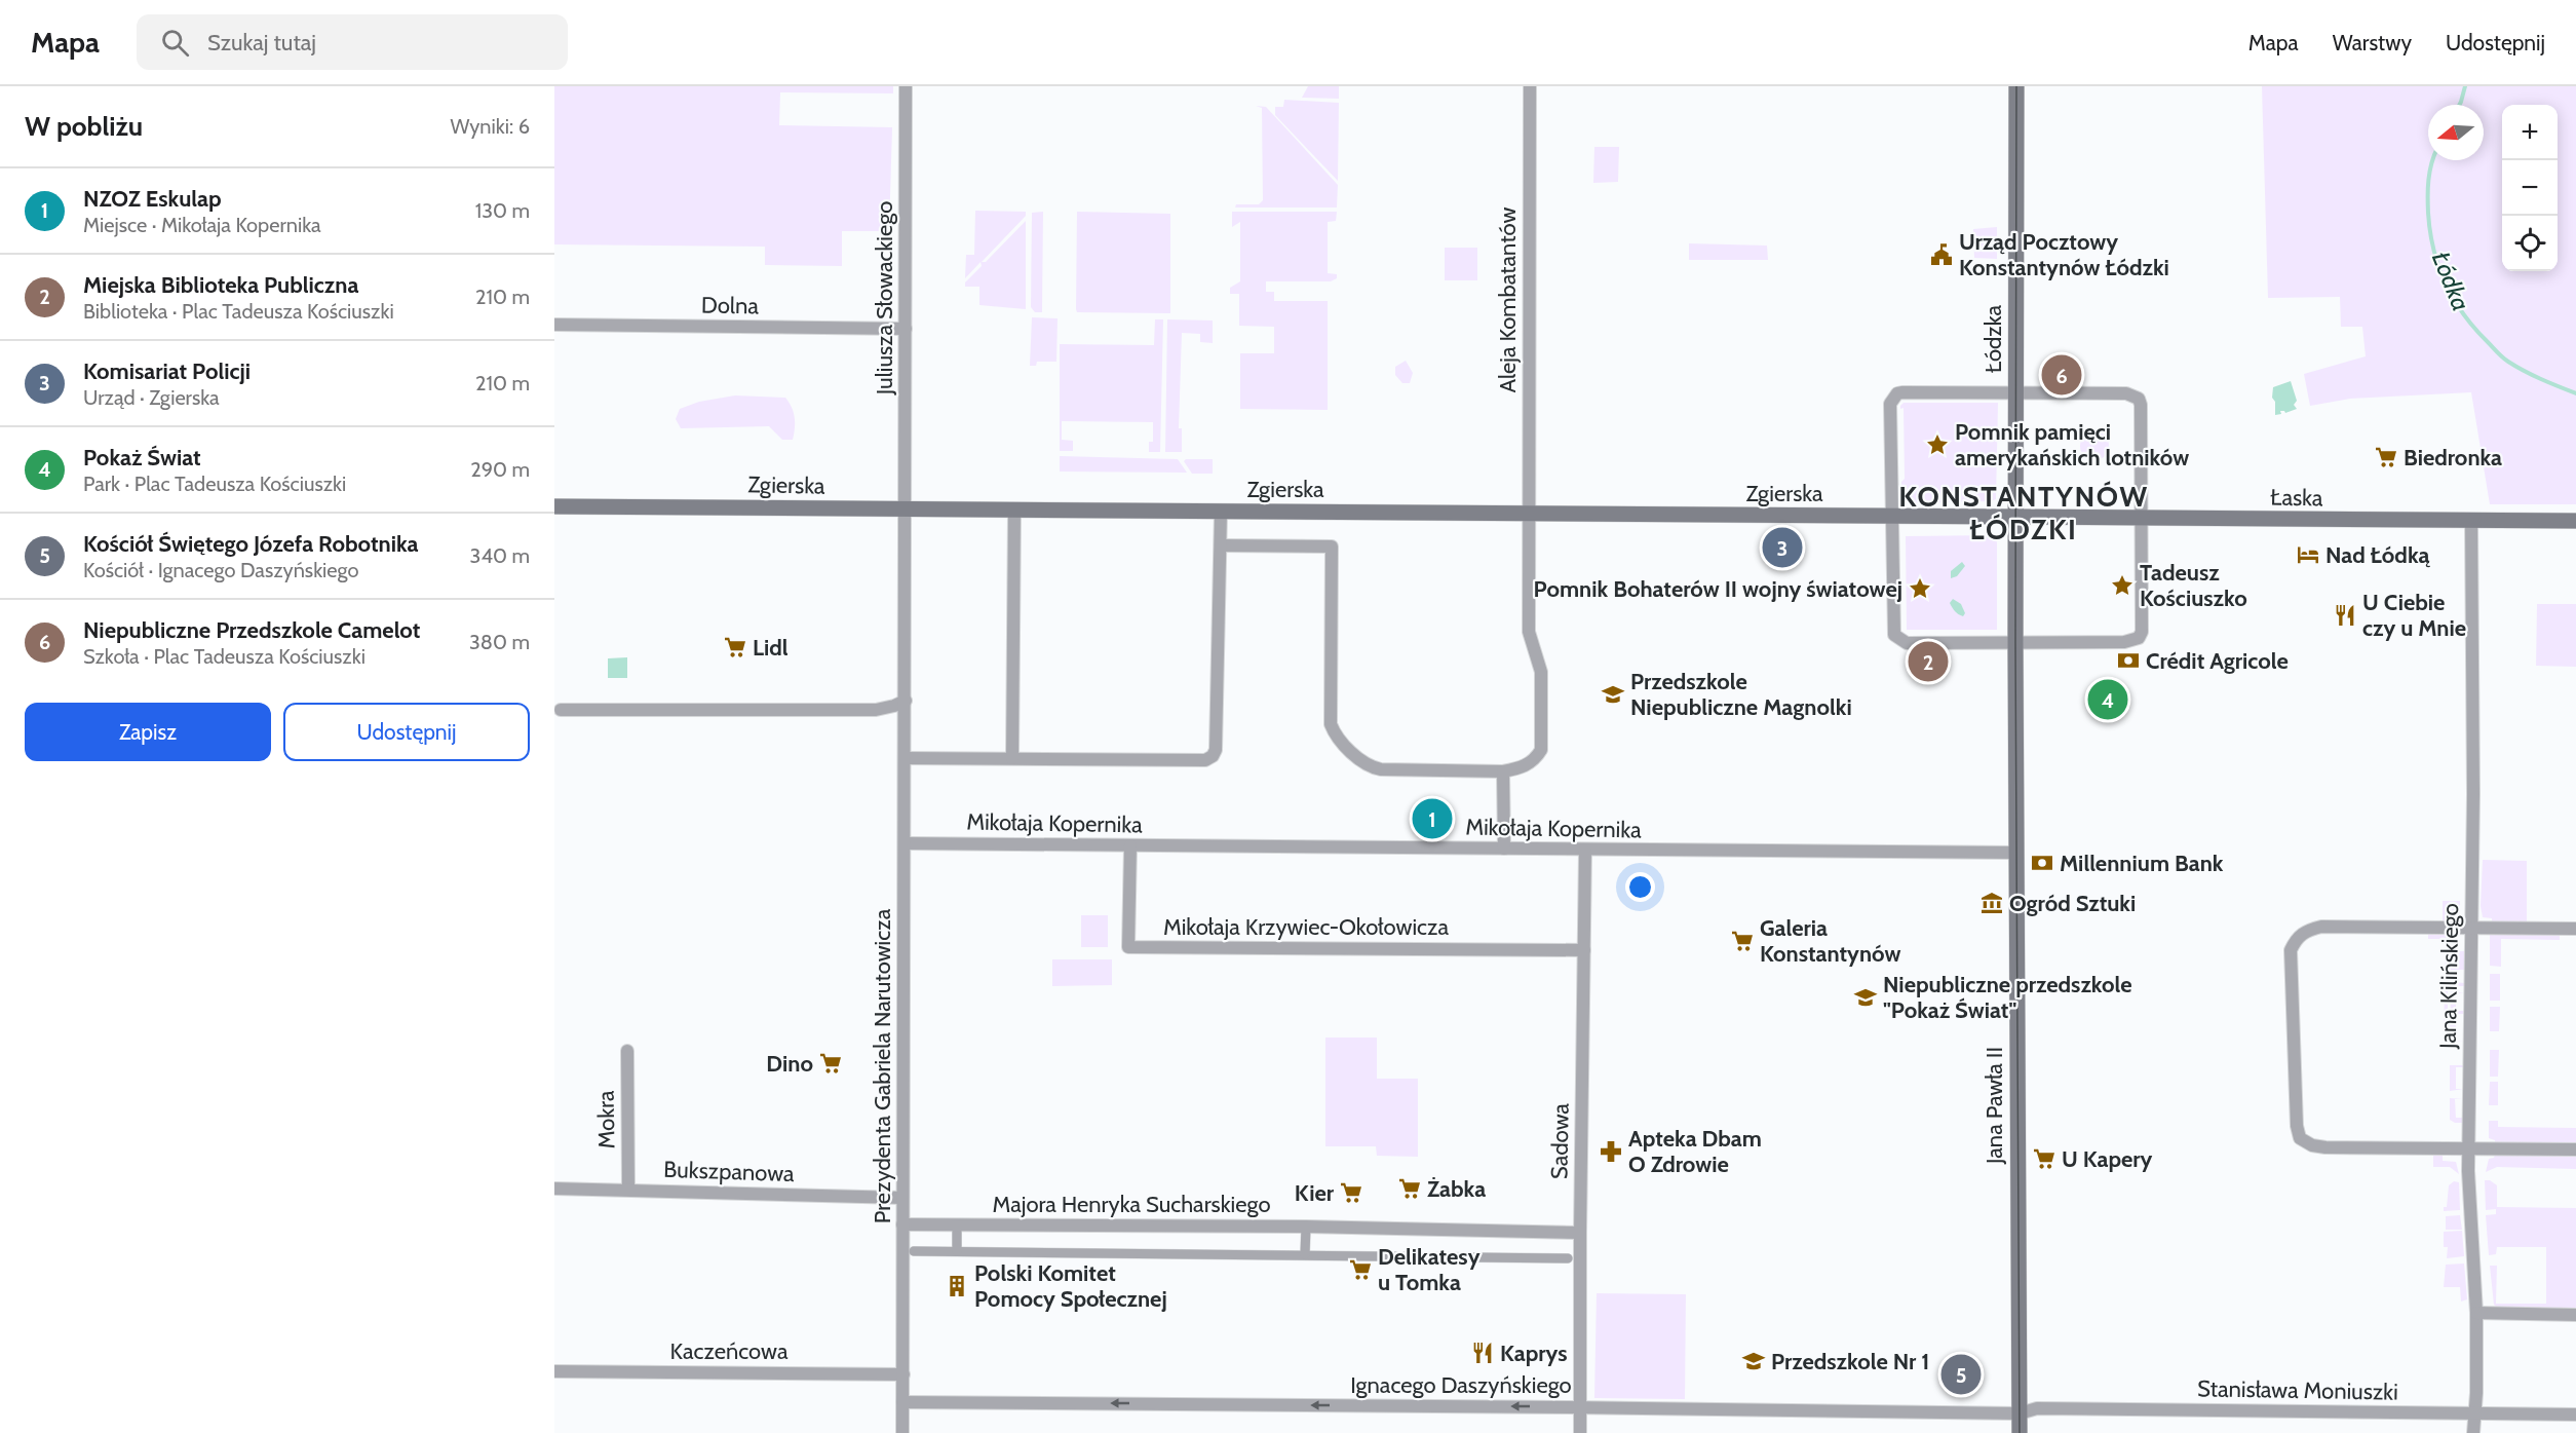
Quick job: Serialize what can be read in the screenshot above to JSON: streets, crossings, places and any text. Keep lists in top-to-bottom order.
{
  "streets": {
    "main road": [
      "Łódzka",
      "Zgierska",
      "Łaska",
      "Jana Pawła II"
    ],
    "street": [
      "Juliusza Słowackiego",
      "Aleja Kombatantów",
      "Dolna",
      "Mikołaja Kopernika",
      "Mikołaja Krzywiec-Okołowicza",
      "Jana Kilińskiego",
      "Prezydenta Gabriela Narutowicza",
      "Mokra",
      "Sadowa",
      "Bukszpanowa",
      "Majora Henryka Sucharskiego",
      "Kaczeńcowa",
      "Ignacego Daszyńskiego",
      "Stanisława Moniuszki"
    ]
  },
  "crossings": [
    ["Juliusza Słowackiego", "Dolna"],
    ["Juliusza Słowackiego", "Zgierska"],
    ["Juliusza Słowackiego", "Prezydenta Gabriela Narutowicza"],
    ["Aleja Kombatantów", "Zgierska"],
    ["Łódzka", "Zgierska"],
    ["Łódzka", "Łaska"],
    ["Łódzka", "Jana Pawła II"],
    ["Zgierska", "Łaska"],
    ["Zgierska", "Prezydenta Gabriela Narutowicza"],
    ["Zgierska", "Jana Pawła II"],
    ["Łaska", "Jana Kilińskiego"],
    ["Łaska", "Jana Pawła II"],
    ["Mikołaja Kopernika", "Mikołaja Krzywiec-Okołowicza"],
    ["Mikołaja Kopernika", "Prezydenta Gabriela Narutowicza"],
    ["Mikołaja Kopernika", "Jana Pawła II"],
    ["Mikołaja Kopernika", "Sadowa"],
    ["Mikołaja Krzywiec-Okołowicza", "Sadowa"],
    ["Jana Kilińskiego", "Stanisława Moniuszki"],
    ["Prezydenta Gabriela Narutowicza", "Bukszpanowa"],
    ["Prezydenta Gabriela Narutowicza", "Majora Henryka Sucharskiego"],
    ["Prezydenta Gabriela Narutowicza", "Kaczeńcowa"],
    ["Prezydenta Gabriela Narutowicza", "Ignacego Daszyńskiego"],
    ["Jana Pawła II", "Ignacego Daszyńskiego"],
    ["Jana Pawła II", "Stanisława Moniuszki"],
    ["Mokra", "Bukszpanowa"],
    ["Sadowa", "Majora Henryka Sucharskiego"],
    ["Sadowa", "Ignacego Daszyńskiego"],
    ["Ignacego Daszyńskiego", "Stanisława Moniuszki"]
  ],
  "one_way": ["Ignacego Daszyńskiego"],
  "districts": ["KONSTANTYNÓW ŁÓDZKI"],
  "water": ["Łódka"],
  "places": {
    "public building": ["Urząd Pocztowy Konstantynów Łódzki"],
    "place": ["Pomnik pamięci amerykańskich lotników", "Tadeusz Kościuszko", "Pomnik Bohaterów II wojny światowej"],
    "supermarket": [
      "Biedronka",
      "Lidl",
      "Galeria Konstantynów",
      "Dino",
      "U Kapery",
      "Żabka",
      "Kier",
      "Delikatesy u Tomka"
    ],
    "hotel": ["Nad Łódką"],
    "restaurant": ["U Ciebie czy u Mnie", "Kaprys"],
    "bank": ["Crédit Agricole", "Millennium Bank"],
    "school or university": ["Przedszkole Niepubliczne Magnolki", "Niepubliczne przedszkole \"Pokaż Świat\"", "Przedszkole Nr 1"],
    "museum": ["Ogród Sztuki"],
    "pharmacy": ["Apteka Dbam O Zdrowie"],
    "building": ["Polski Komitet Pomocy Społecznej"]
  },
  "north": "left",
  "page": {
    "header": "Mapa",
    "search": "Szukaj tutaj",
    "nav": ["Mapa", "Warstwy", "Udostępnij"],
    "heading": ["W pobliżu", "Wyniki: 6"],
    "map_buttons": ["+", "−"],
    "list": [
      {
        "mark": "1",
        "name": "NZOZ Eskulap",
        "note": "Miejsce · Mikołaja Kopernika",
        "value": "130 m"
      },
      {
        "mark": "2",
        "name": "Miejska Biblioteka Publiczna",
        "note": "Biblioteka · Plac Tadeusza Kościuszki",
        "value": "210 m"
      },
      {
        "mark": "3",
        "name": "Komisariat Policji",
        "note": "Urząd · Zgierska",
        "value": "210 m"
      },
      {
        "mark": "4",
        "name": "Pokaż Świat",
        "note": "Park · Plac Tadeusza Kościuszki",
        "value": "290 m"
      },
      {
        "mark": "5",
        "name": "Kościół Świętego Józefa Robotnika",
        "note": "Kościół · Ignacego Daszyńskiego",
        "value": "340 m"
      },
      {
        "mark": "6",
        "name": "Niepubliczne Przedszkole Camelot",
        "note": "Szkoła · Plac Tadeusza Kościuszki",
        "value": "380 m"
      }
    ],
    "pins": [
      "6",
      "3",
      "2",
      "4",
      "1",
      "5"
    ],
    "buttons": ["Zapisz", "Udostępnij"]
  }
}
